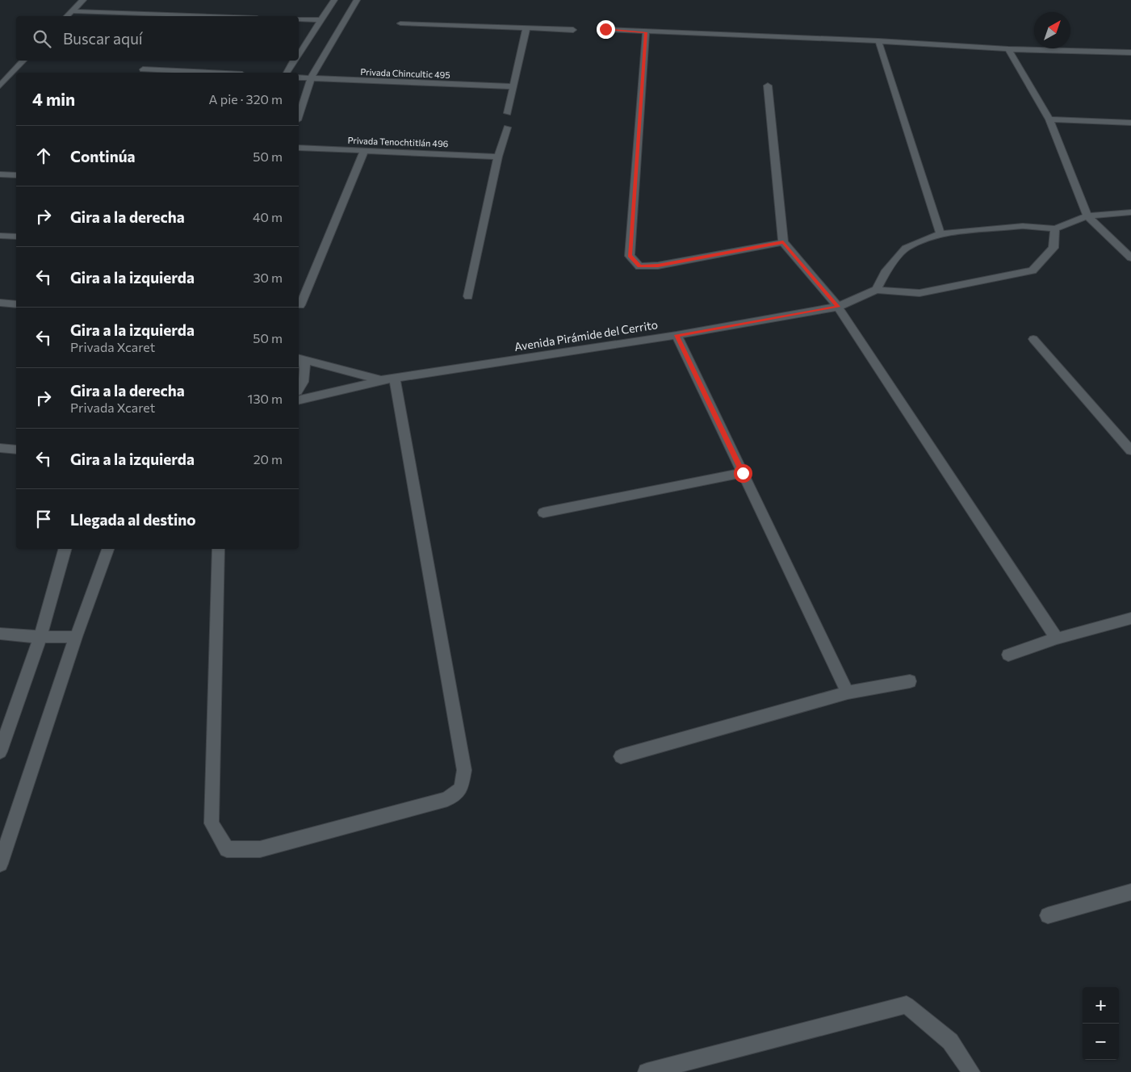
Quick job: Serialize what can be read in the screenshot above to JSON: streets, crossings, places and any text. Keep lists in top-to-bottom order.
{
  "streets": {
    "street": ["Privada Chincultic 495", "Privada Tenochtitlán 496", "Avenida Pirámide del Cerrito"]
  },
  "north": "top right",
  "page": {
    "search": "Buscar aquí",
    "heading": ["4 min", "A pie · 320 m"],
    "list": [
      ["Continúa", "50 m"],
      ["Gira a la derecha", "40 m"],
      ["Gira a la izquierda", "30 m"],
      ["Gira a la izquierda", "Privada Xcaret", "50 m"],
      ["Gira a la derecha", "Privada Xcaret", "130 m"],
      ["Gira a la izquierda", "20 m"],
      "Llegada al destino"
    ],
    "map_buttons": ["+", "−"]
  }
}
